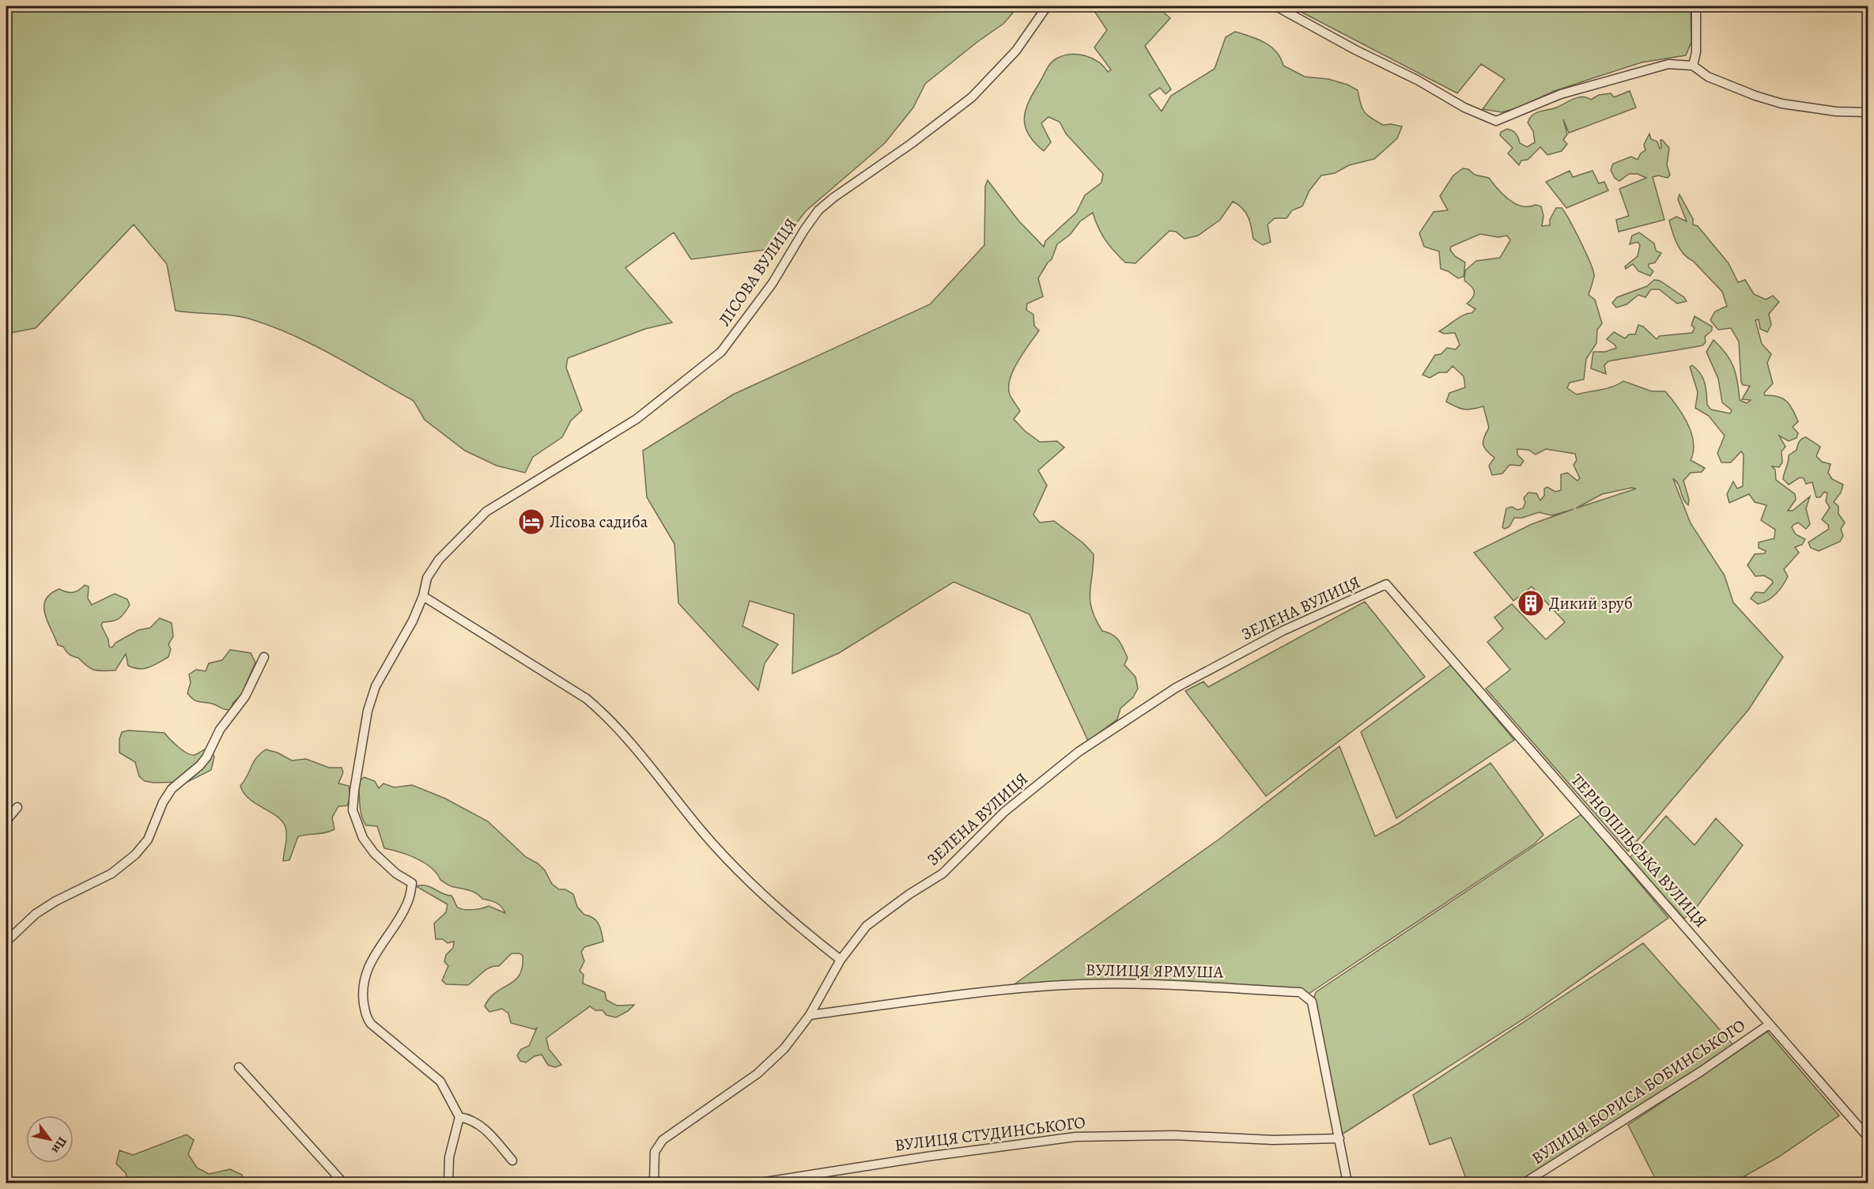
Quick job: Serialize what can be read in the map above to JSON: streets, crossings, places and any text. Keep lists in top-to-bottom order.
{
  "streets": {
    "street": [
      "ЛІСОВА ВУЛИЦЯ",
      "ЗЕЛЕНА ВУЛИЦЯ",
      "ТЕРНОПІЛЬСЬКА ВУЛИЦЯ",
      "ВУЛИЦЯ ЯРМУША",
      "ВУЛИЦЯ БОРИСА БОБИНСЬКОГО",
      "ВУЛИЦЯ СТУДИНСЬКОГО"
    ]
  },
  "crossings": [
    ["ЗЕЛЕНА ВУЛИЦЯ", "ТЕРНОПІЛЬСЬКА ВУЛИЦЯ"],
    ["ЗЕЛЕНА ВУЛИЦЯ", "ВУЛИЦЯ ЯРМУША"],
    ["ТЕРНОПІЛЬСЬКА ВУЛИЦЯ", "ВУЛИЦЯ БОРИСА БОБИНСЬКОГО"],
    ["ВУЛИЦЯ ЯРМУША", "ВУЛИЦЯ СТУДИНСЬКОГО"]
  ],
  "places": {
    "hotel": ["Лісова садиба"],
    "building": ["Дикий зруб"]
  },
  "north": "bottom right"
}
